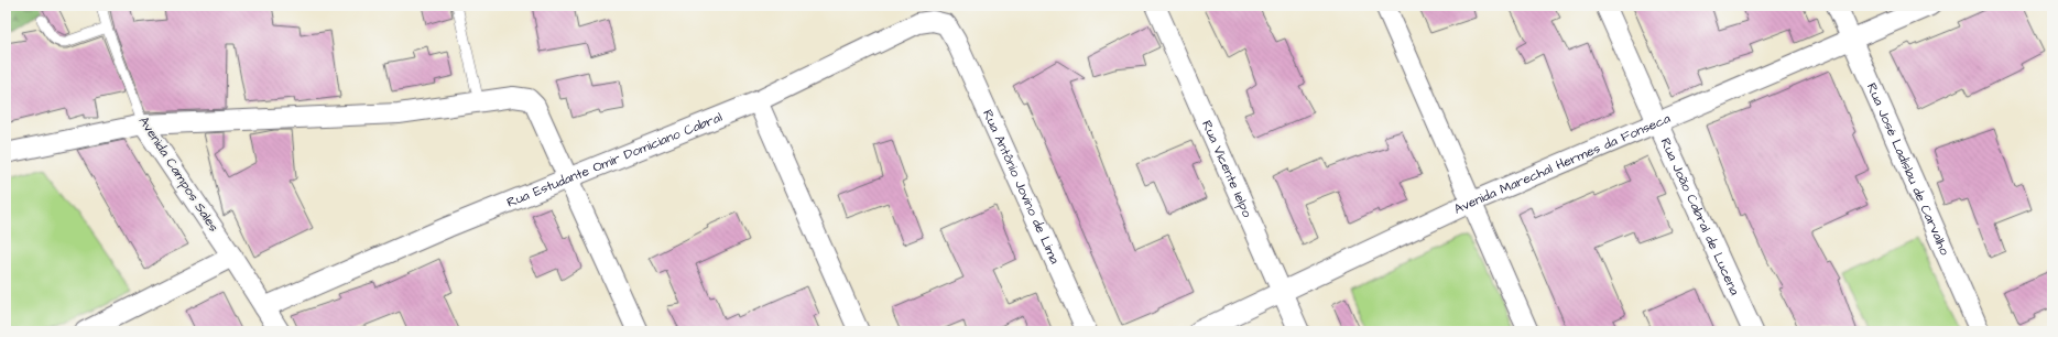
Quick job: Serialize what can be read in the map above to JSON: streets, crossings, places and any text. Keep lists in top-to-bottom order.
{
  "streets": {
    "street": [
      "Rua Estudante Omir Domiciano Cabral",
      "Avenida Marechal Hermes da Fonseca",
      "Rua Vicente Ielpo",
      "Rua José Ladislau de Carvalho",
      "Avenida Campos Sales",
      "Rua Antônio Jovino de Lima",
      "Rua João Cabral de Lucena"
    ]
  },
  "crossings": [
    ["Rua Estudante Omir Domiciano Cabral", "Avenida Campos Sales"],
    ["Rua Estudante Omir Domiciano Cabral", "Rua Antônio Jovino de Lima"],
    ["Avenida Marechal Hermes da Fonseca", "Rua Vicente Ielpo"],
    ["Avenida Marechal Hermes da Fonseca", "Rua José Ladislau de Carvalho"],
    ["Avenida Marechal Hermes da Fonseca", "Rua João Cabral de Lucena"]
  ]
}
